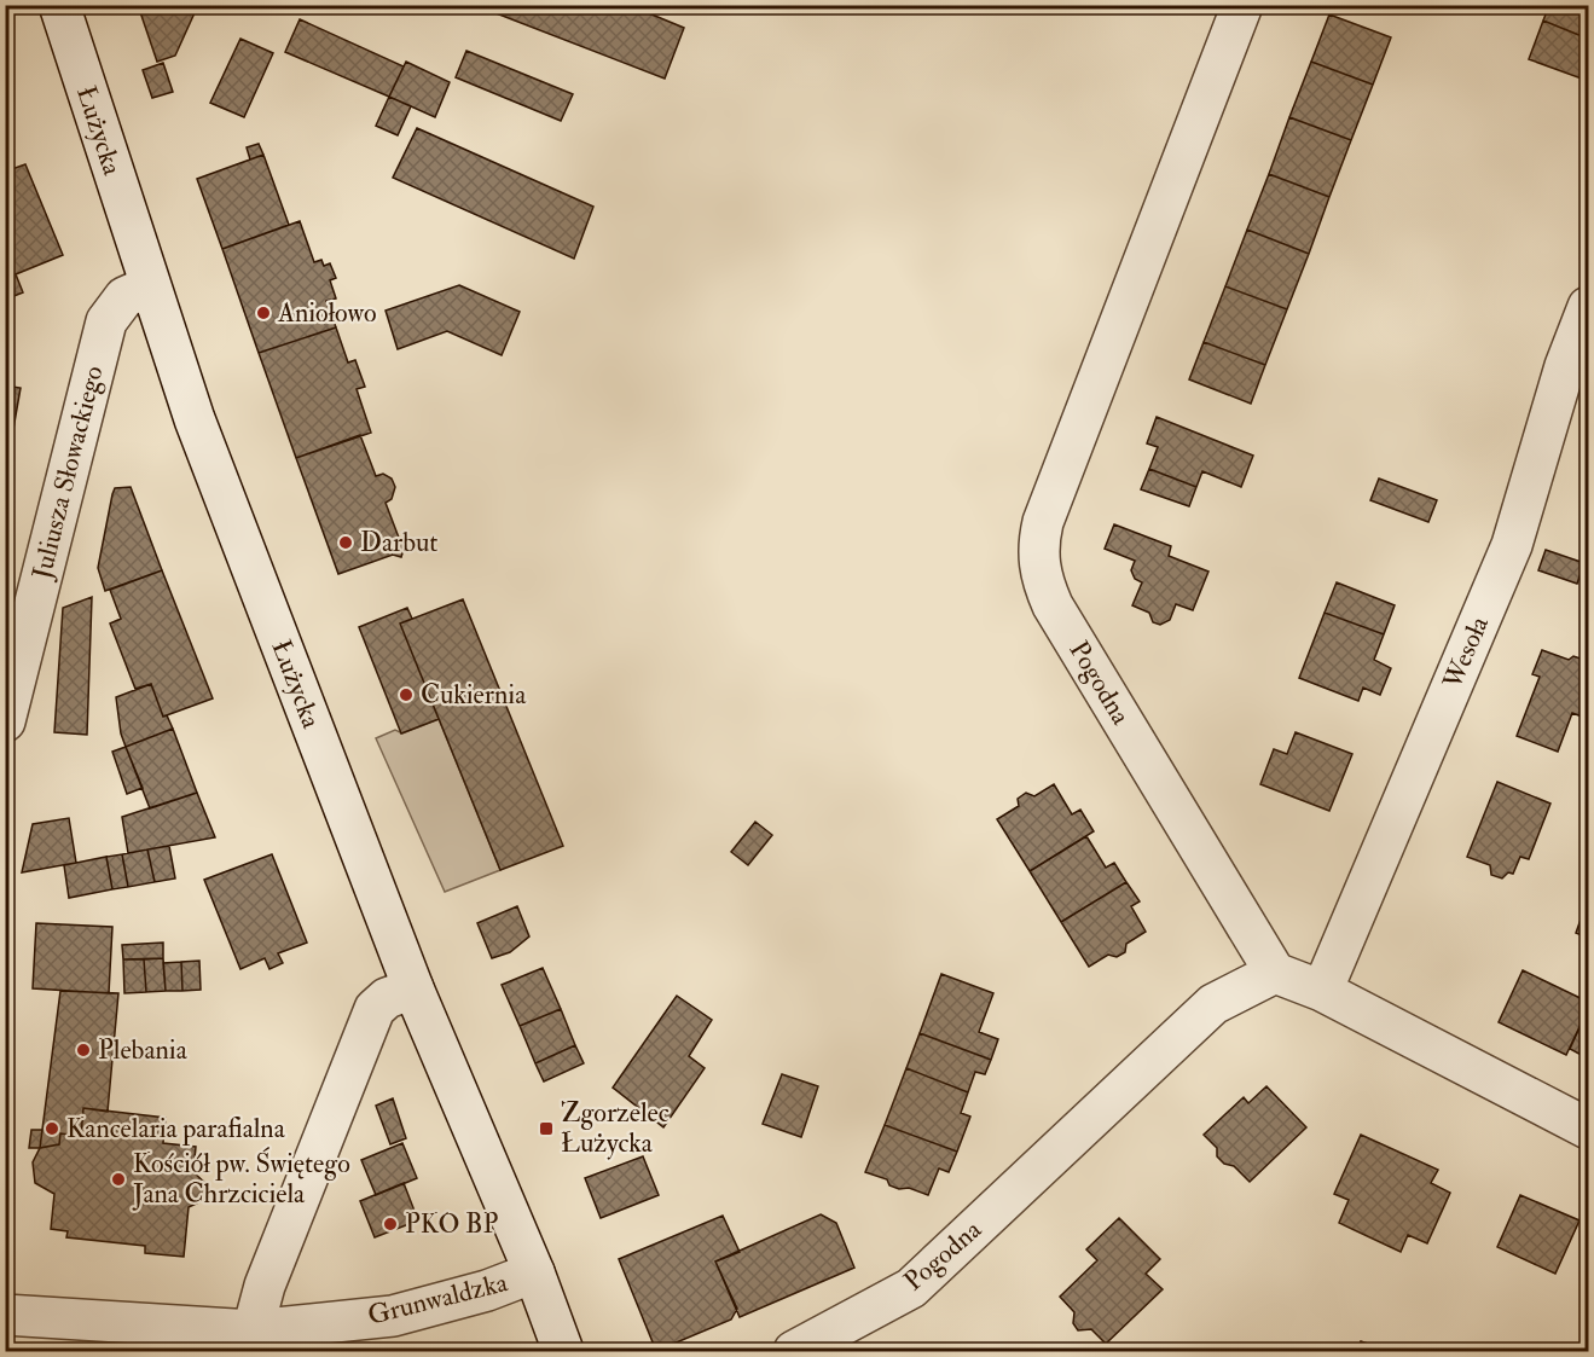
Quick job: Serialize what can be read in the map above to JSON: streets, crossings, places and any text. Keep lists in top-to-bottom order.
{
  "streets": {
    "street": [
      "Łużycka",
      "Juliusza Słowackiego",
      "Wesoła",
      "Pogodna",
      "Grunwaldzka"
    ]
  },
  "crossings": [
    ["Łużycka", "Juliusza Słowackiego"],
    ["Łużycka", "Grunwaldzka"]
  ],
  "places": {
    "other": [
      "Aniołowo",
      "Darbut",
      "Cukiernia",
      "Plebania",
      "Kancelaria parafialna",
      "Kościół pw. Świętego Jana Chrzciciela",
      "PKO BP"
    ],
    "transit": ["Zgorzelec Łużycka"]
  }
}
